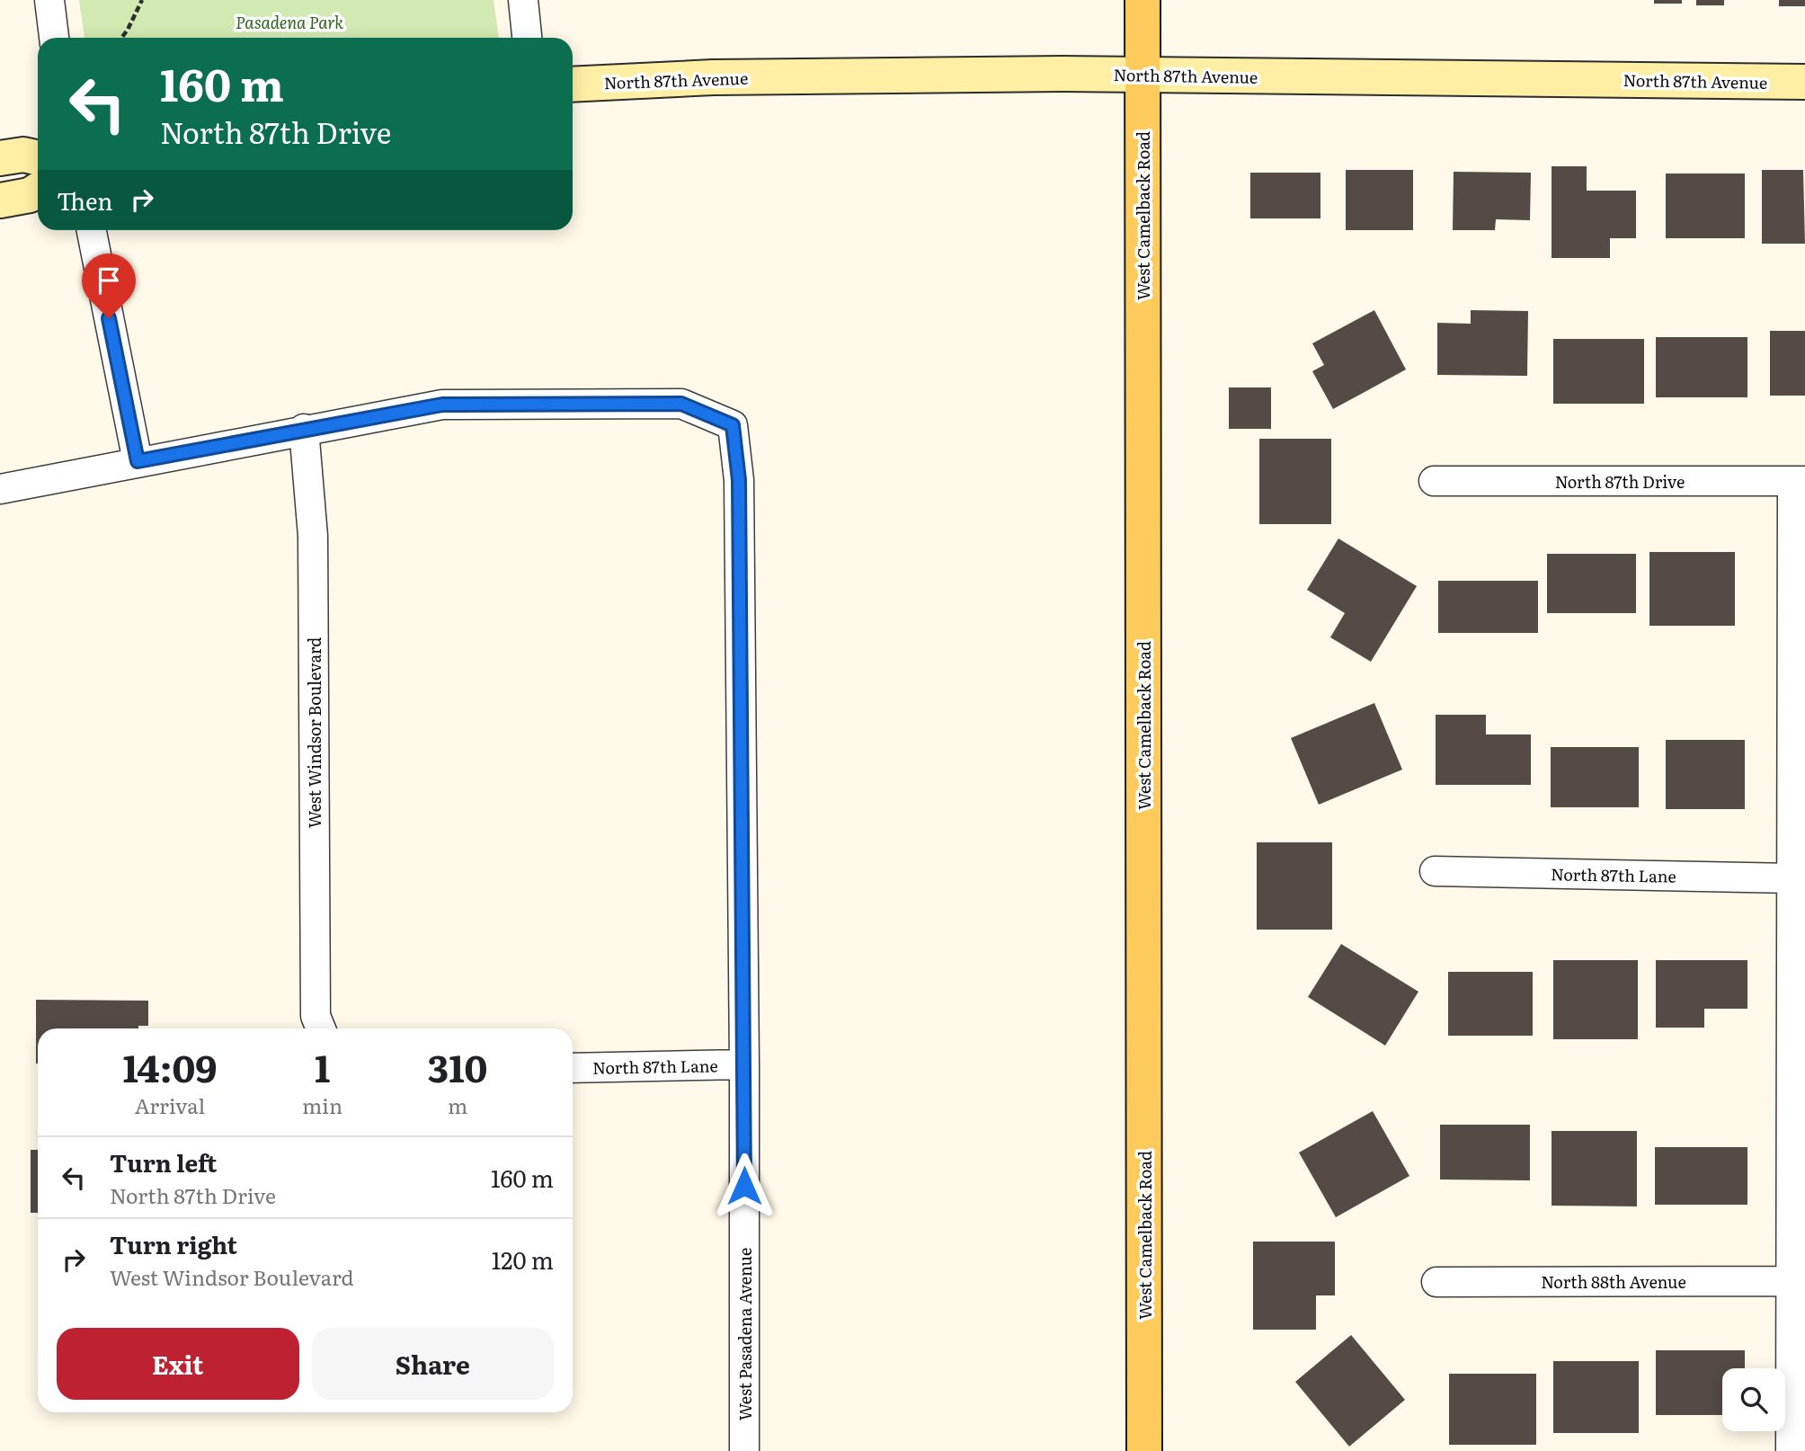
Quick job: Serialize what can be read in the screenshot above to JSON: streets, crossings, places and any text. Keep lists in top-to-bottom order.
{
  "streets": {
    "main road": ["West Camelback Road"],
    "street": [
      "North 87th Avenue",
      "North 87th Drive",
      "West Windsor Boulevard",
      "North 87th Lane",
      "North 88th Avenue",
      "West Pasadena Avenue"
    ]
  },
  "crossings": [
    ["North 87th Avenue", "West Camelback Road"],
    ["West Windsor Boulevard", "West Pasadena Avenue"],
    ["North 87th Lane", "West Pasadena Avenue"]
  ],
  "parks": ["Pasadena Park"],
  "page": {
    "turn": ["160 m", "North 87th Drive"],
    "then": "Then",
    "eta": [
      "14:09",
      "Arrival",
      "1",
      "min",
      "310",
      "m"
    ],
    "list": [
      {
        "name": "Turn left",
        "note": "North 87th Drive",
        "value": "160 m"
      },
      {
        "name": "Turn right",
        "note": "West Windsor Boulevard",
        "value": "120 m"
      }
    ],
    "buttons": ["Exit", "Share"]
  }
}
